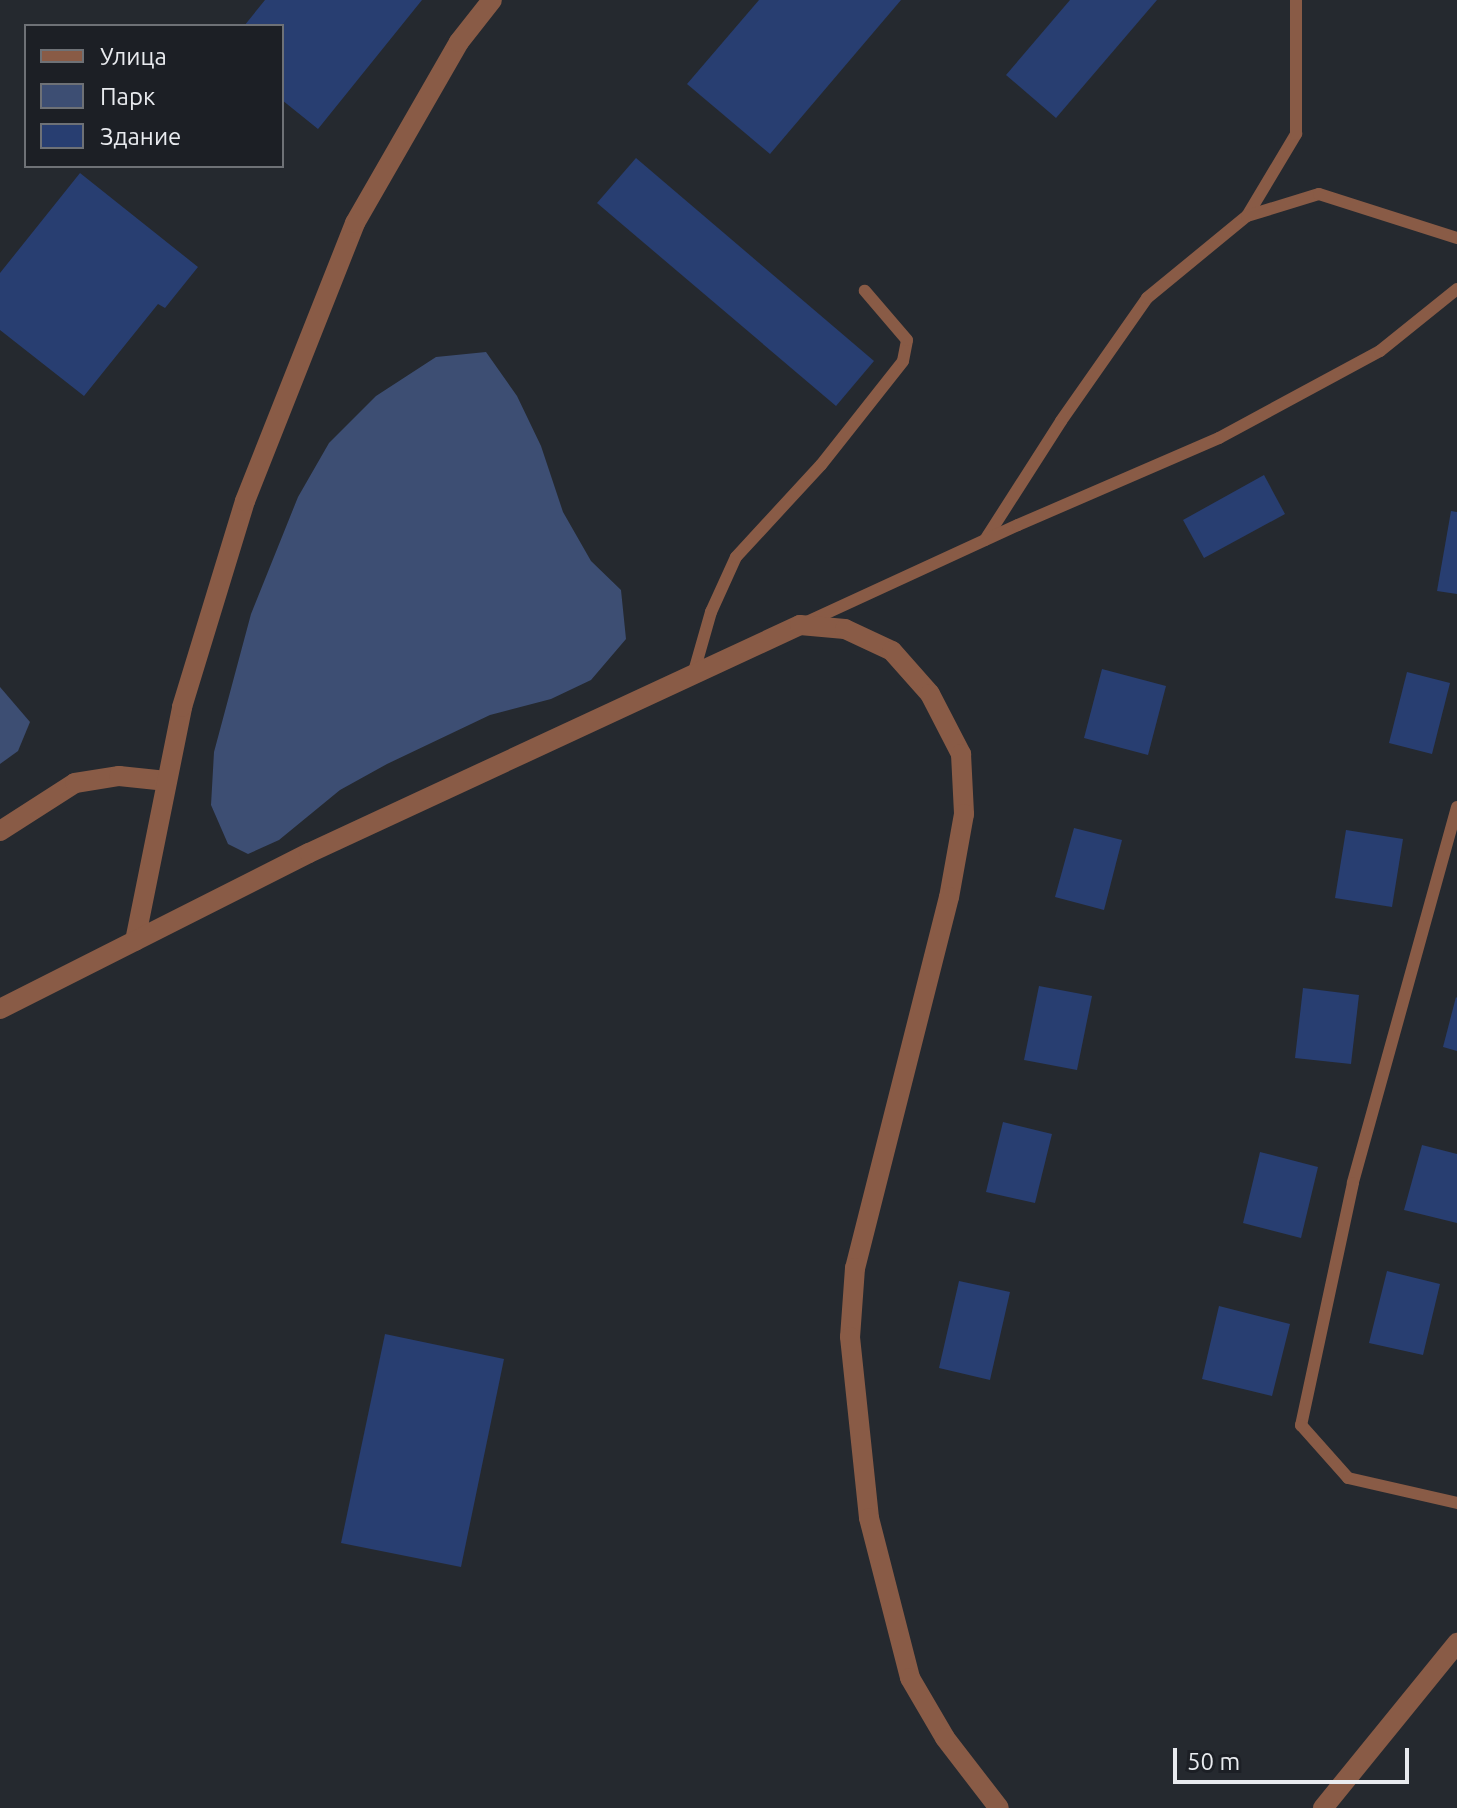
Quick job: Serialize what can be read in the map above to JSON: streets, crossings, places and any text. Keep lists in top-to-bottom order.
{
  "legend": ["Улица", "Парк", "Здание"],
  "scale_bar": "50 m"
}
